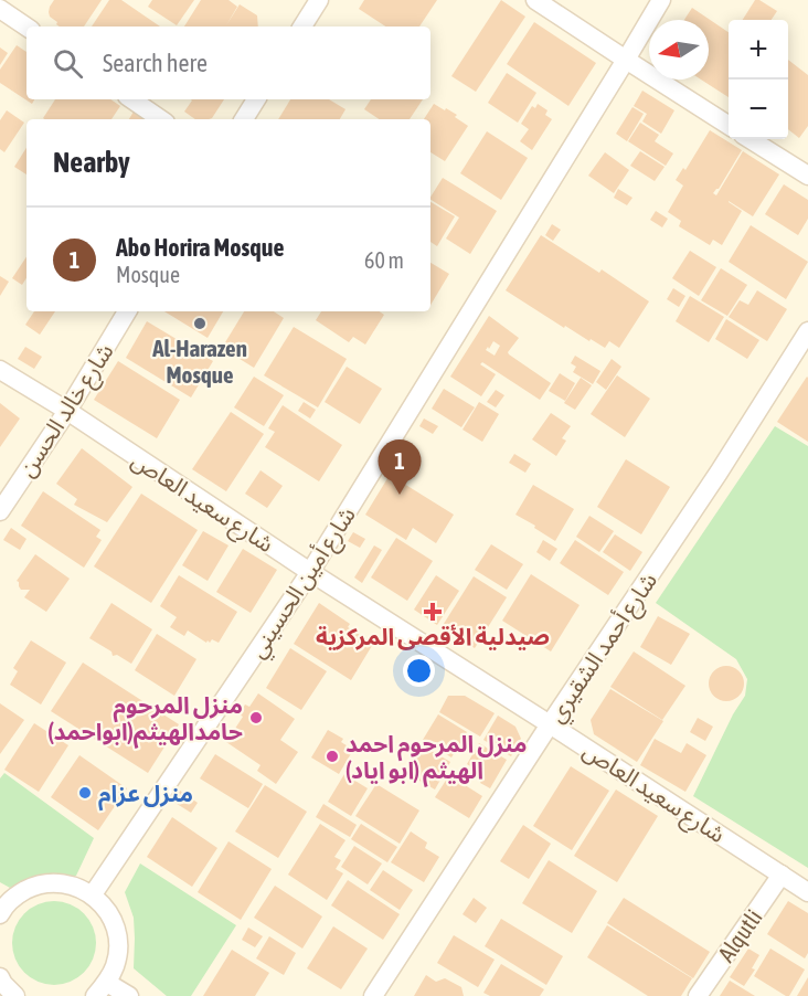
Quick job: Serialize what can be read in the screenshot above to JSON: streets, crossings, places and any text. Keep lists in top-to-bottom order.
{
  "streets": {
    "street": [
      "شارع خالد الحسن",
      "شارع سعيد العاص",
      "شارع أمين الحسيني",
      "شارع أحمد الشقيري",
      "Alqutli"
    ]
  },
  "crossings": [
    ["شارع خالد الحسن", "شارع سعيد العاص"],
    ["شارع سعيد العاص", "شارع أمين الحسيني"],
    ["شارع سعيد العاص", "شارع أحمد الشقيري"],
    ["شارع سعيد العاص", "Alqutli"]
  ],
  "places": {
    "other": [
      "Al-Harazen Mosque",
      "منزل المرحوم حامدالهيثم(ابواحمد)",
      "منزل المرحوم احمد الهيثم (ابو اياد)",
      "منزل عزام"
    ],
    "health": ["صيدلية الأقصى المركزية"]
  },
  "north": "left",
  "page": {
    "map_buttons": ["+", "−"],
    "search": "Search here",
    "heading": "Nearby",
    "list": [
      {
        "mark": "1",
        "name": "Abo Horira Mosque",
        "note": "Mosque",
        "value": "60 m"
      }
    ],
    "pins": "1"
  }
}
